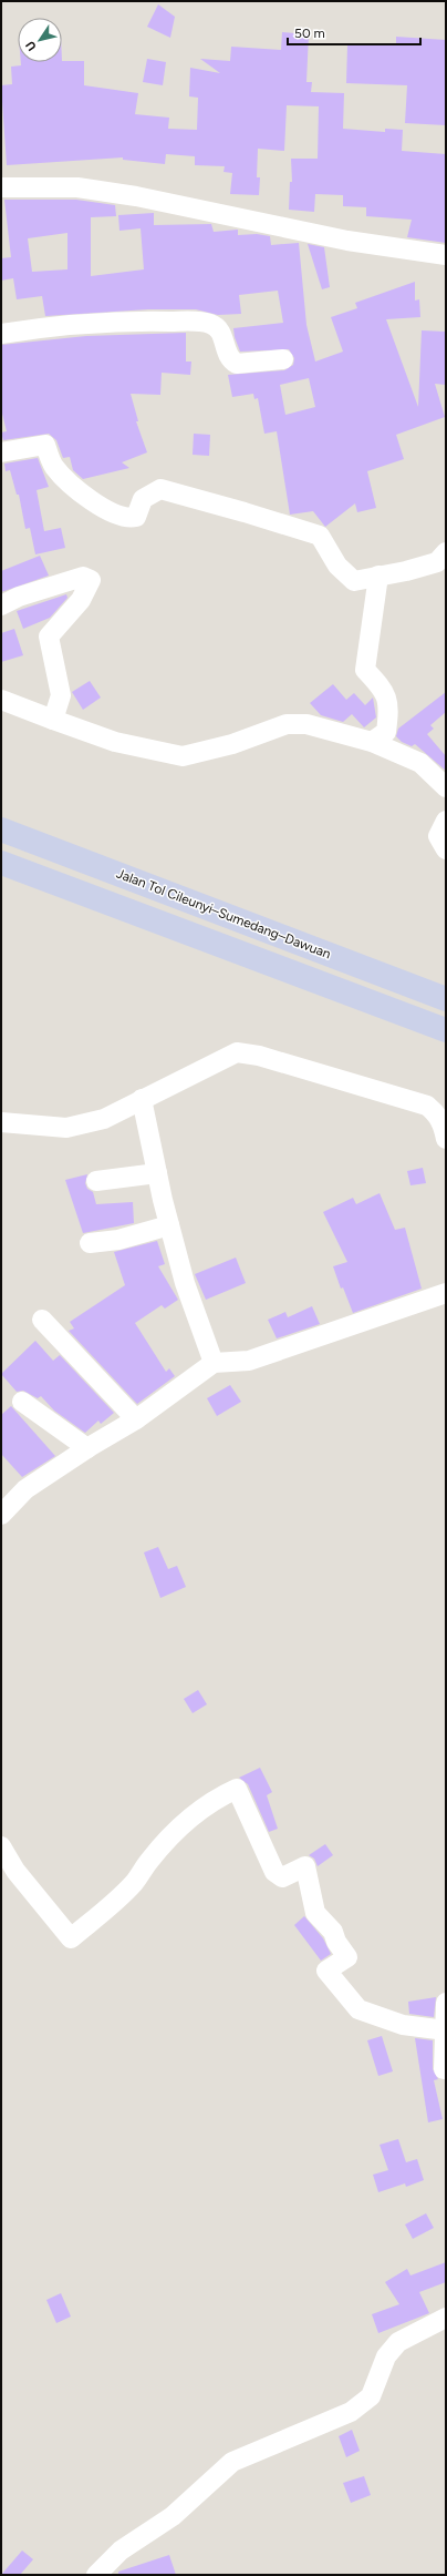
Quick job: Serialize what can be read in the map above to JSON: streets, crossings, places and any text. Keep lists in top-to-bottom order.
{
  "streets": {
    "highway": ["Jalan Tol Cileunyi–Sumedang–Dawuan"]
  },
  "scale_bar": "50 m",
  "north": "bottom left"
}
